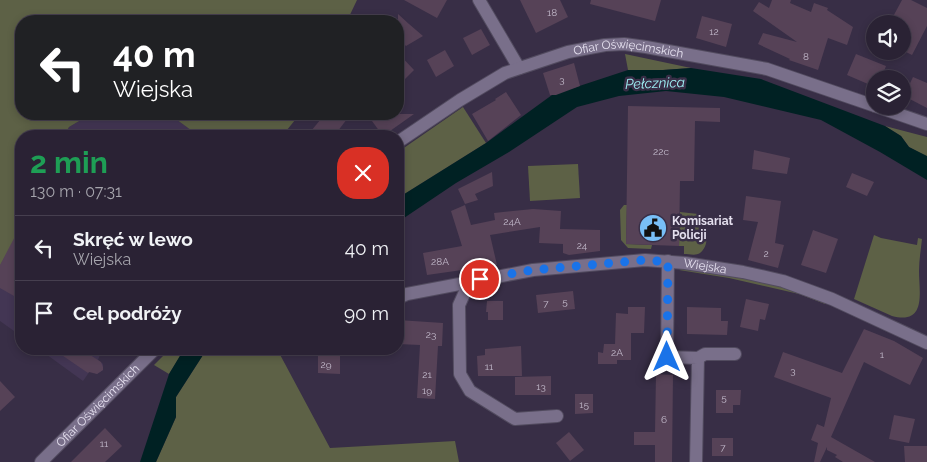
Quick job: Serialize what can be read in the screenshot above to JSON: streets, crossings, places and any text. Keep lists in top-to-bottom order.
{
  "streets": {
    "street": ["Ofiar Oświęcimskich", "Wiejska"]
  },
  "water": ["Pełcznica"],
  "places": {
    "public building": ["Komisariat Policji"]
  },
  "house_numbers": [
    "18",
    "12",
    "8",
    "3",
    "22c",
    "24A",
    "24",
    "2",
    "28A",
    "5",
    "7",
    "23",
    "2A",
    "1",
    "29",
    "11",
    "3",
    "21",
    "13",
    "19",
    "5",
    "15",
    "6",
    "11",
    "7"
  ],
  "page": {
    "turn": ["40 m", "Wiejska"],
    "heading": ["2 min", "130 m · 07:31"],
    "list": [
      {
        "name": "Skręć w lewo",
        "note": "Wiejska",
        "value": "40 m"
      },
      {
        "name": "Cel podróży",
        "value": "90 m"
      }
    ]
  }
}
